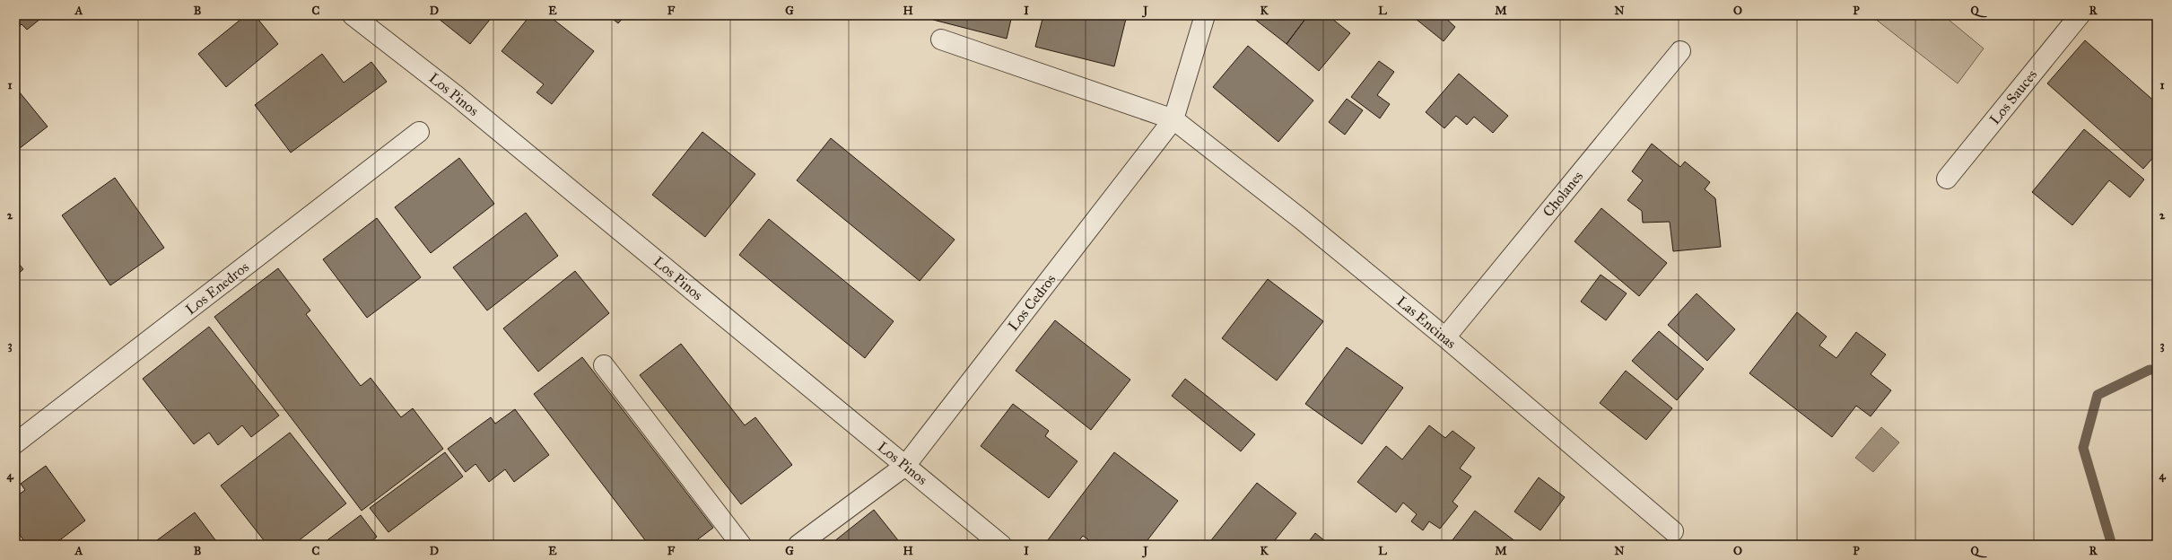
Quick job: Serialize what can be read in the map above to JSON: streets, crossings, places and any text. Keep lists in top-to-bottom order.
{
  "streets": {
    "street": [
      "Los Pinos",
      "Los Sauces",
      "Cholanes",
      "Los Enedros",
      "Los Cedros",
      "Las Encinas"
    ]
  },
  "crossings": [
    ["Los Pinos", "Los Cedros"],
    ["Cholanes", "Las Encinas"],
    ["Los Cedros", "Las Encinas"]
  ],
  "grid": {
    "columns": [
      "A",
      "B",
      "C",
      "D",
      "E",
      "F",
      "G",
      "H",
      "I",
      "J",
      "K",
      "L",
      "M",
      "N",
      "O",
      "P",
      "Q",
      "R"
    ],
    "rows": [
      "1",
      "2",
      "3",
      "4"
    ]
  }
}
